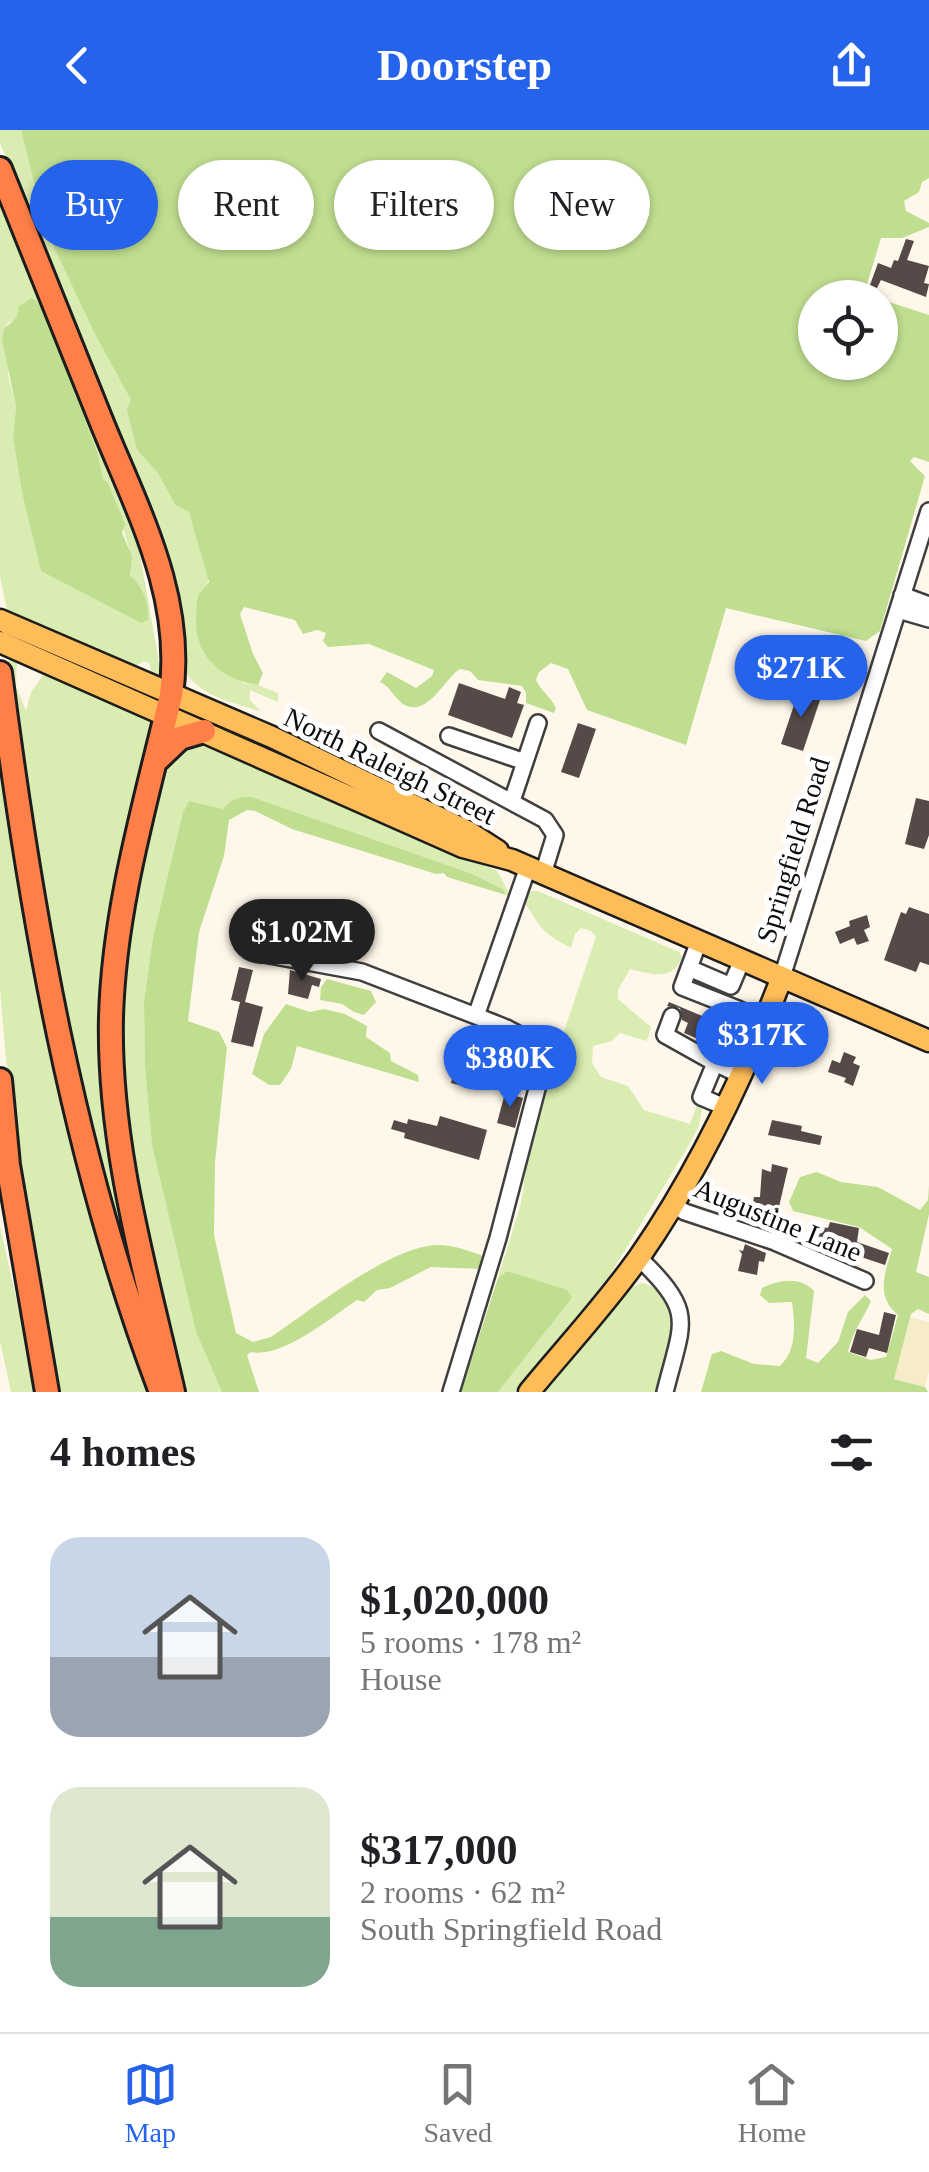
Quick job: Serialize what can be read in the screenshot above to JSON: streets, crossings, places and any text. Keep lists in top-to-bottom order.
{
  "streets": {
    "main road": ["North Raleigh Street"],
    "street": ["Springfield Road", "Augustine Lane"]
  },
  "page": {
    "header": "Doorstep",
    "chip": [
      "Buy",
      "Rent",
      "Filters",
      "New"
    ],
    "price": [
      "$271K",
      "$1.02M",
      "$317K",
      "$380K"
    ],
    "heading": "4 homes",
    "list": [
      {
        "name": "$1,020,000",
        "note": "5 rooms · 178 m² · House"
      },
      {
        "name": "$317,000",
        "note": "2 rooms · 62 m² · South Springfield Road"
      }
    ],
    "tabs": ["Map", "Saved", "Home"]
  }
}
